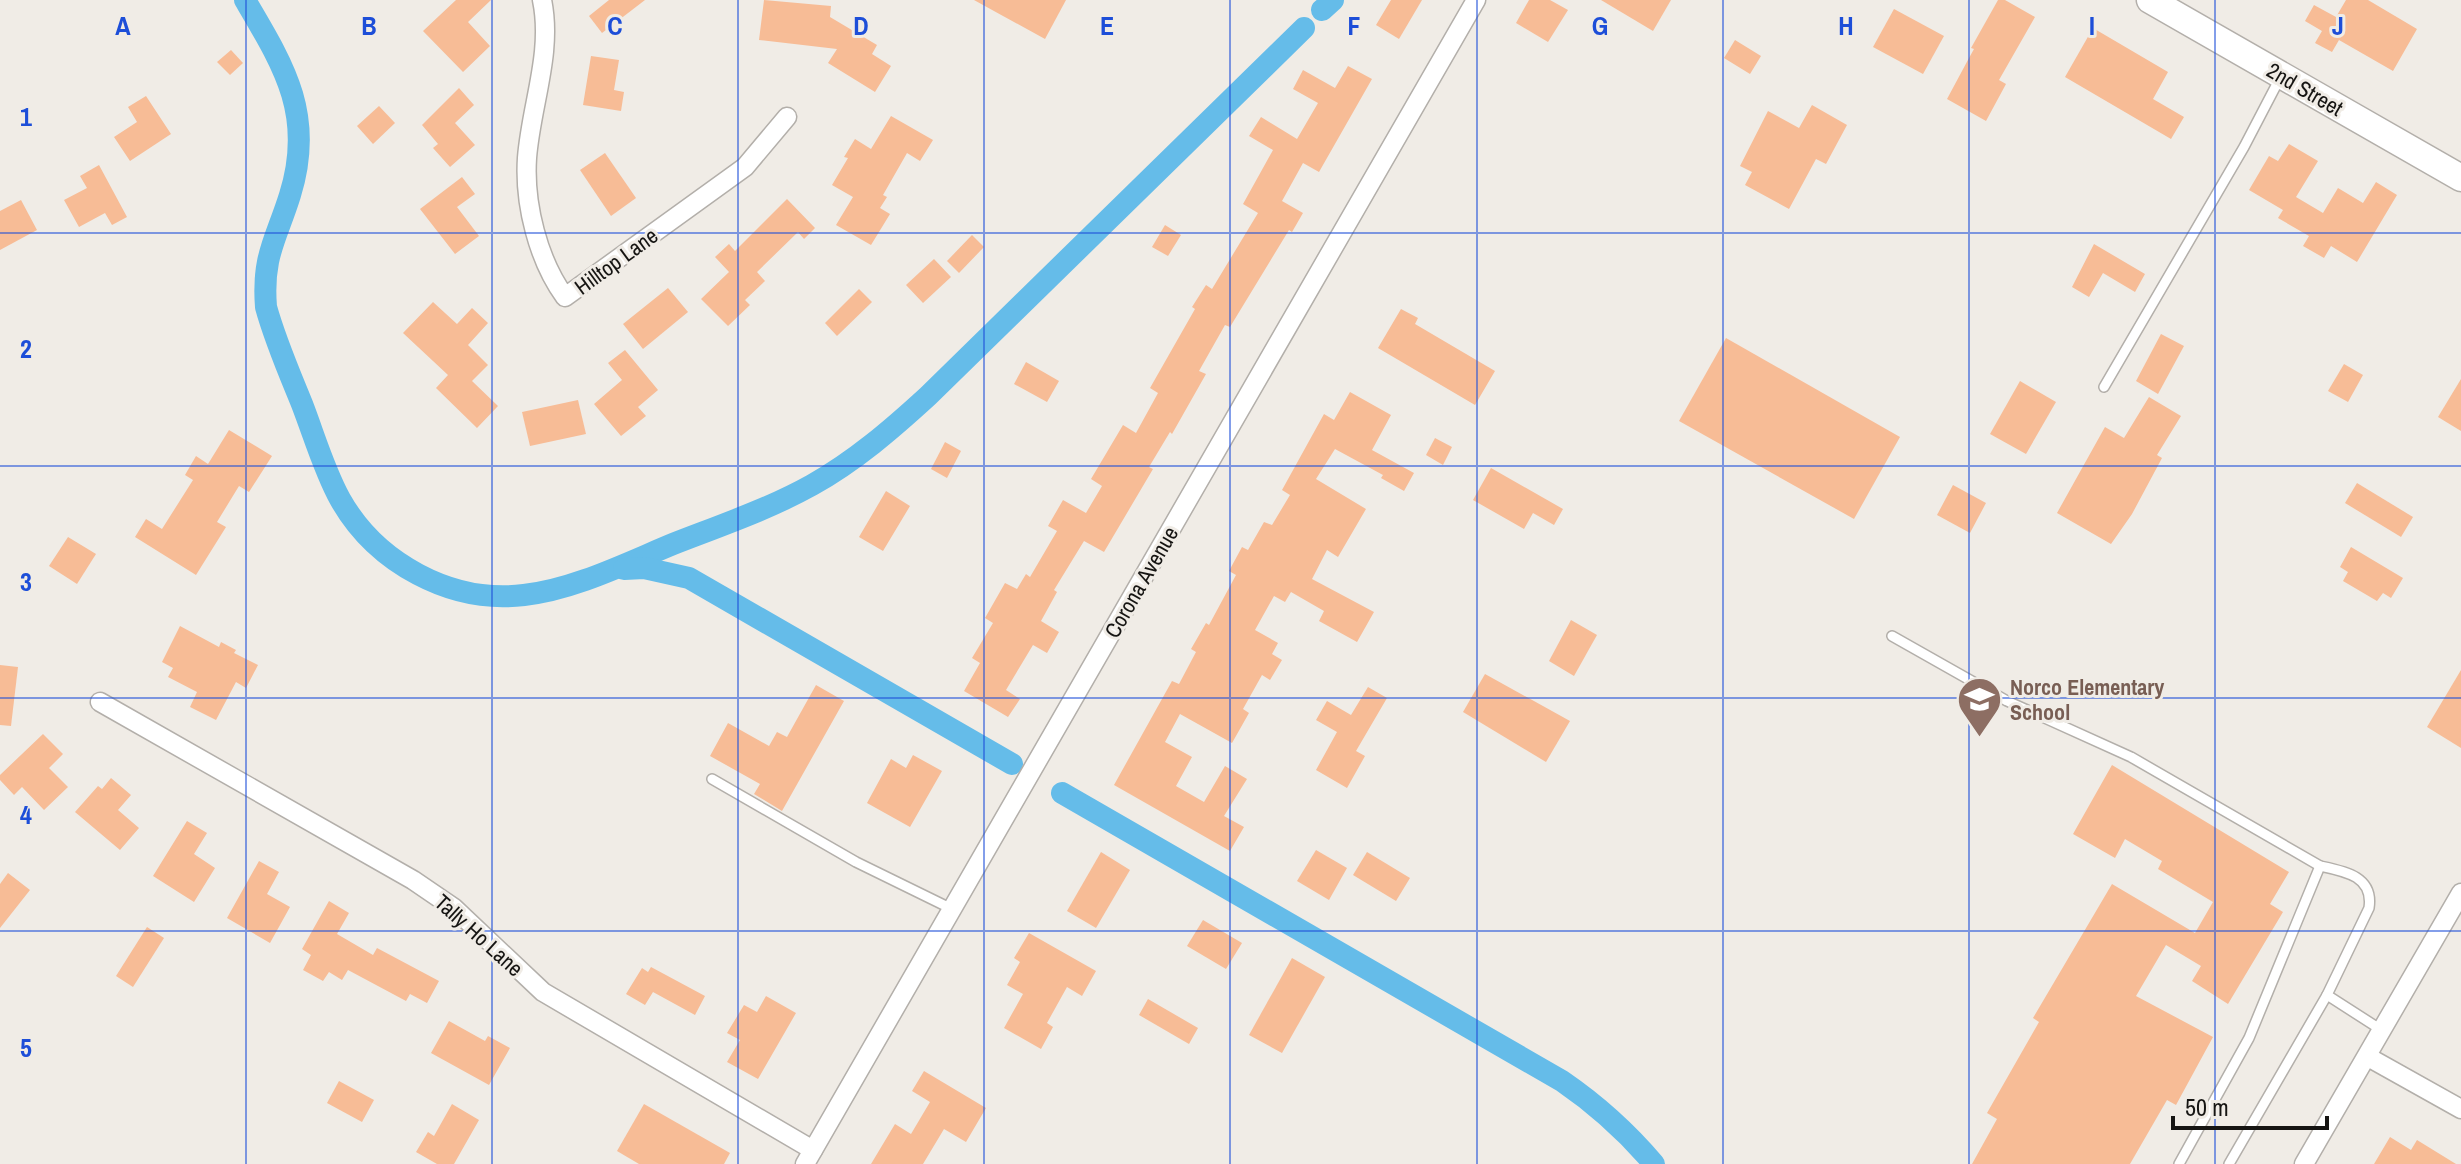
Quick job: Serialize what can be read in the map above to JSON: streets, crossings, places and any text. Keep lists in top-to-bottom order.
{
  "streets": {
    "street": [
      "2nd Street",
      "Hilltop Lane",
      "Corona Avenue",
      "Tally Ho Lane"
    ]
  },
  "crossings": [
    ["Corona Avenue", "Tally Ho Lane"]
  ],
  "places": {
    "school or university": ["Norco Elementary School"]
  },
  "scale_bar": "50 m",
  "grid": {
    "columns": [
      "A",
      "B",
      "C",
      "D",
      "E",
      "F",
      "G",
      "H",
      "I",
      "J"
    ],
    "rows": [
      "1",
      "2",
      "3",
      "4",
      "5"
    ]
  }
}
